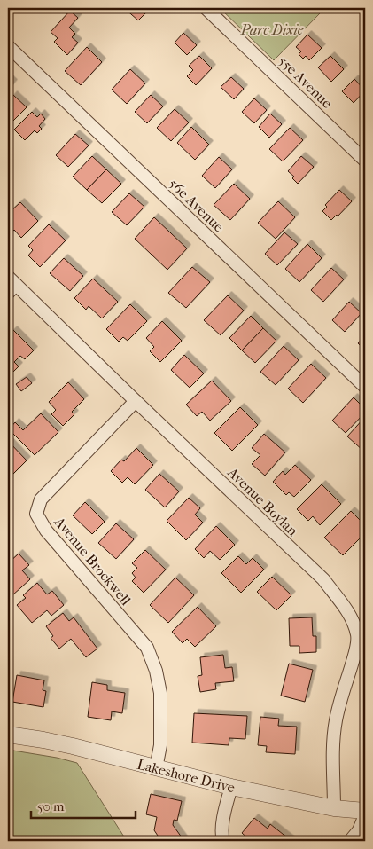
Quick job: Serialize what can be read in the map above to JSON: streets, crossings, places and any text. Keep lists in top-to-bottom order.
{
  "streets": {
    "street": [
      "55e Avenue",
      "56e Avenue",
      "Avenue Boylan",
      "Avenue Brockwell",
      "Lakeshore Drive"
    ]
  },
  "crossings": [
    ["Avenue Boylan", "Avenue Brockwell"],
    ["Avenue Boylan", "Lakeshore Drive"],
    ["Avenue Brockwell", "Lakeshore Drive"]
  ],
  "parks": ["Parc Dixie"],
  "scale_bar": "50 m"
}
